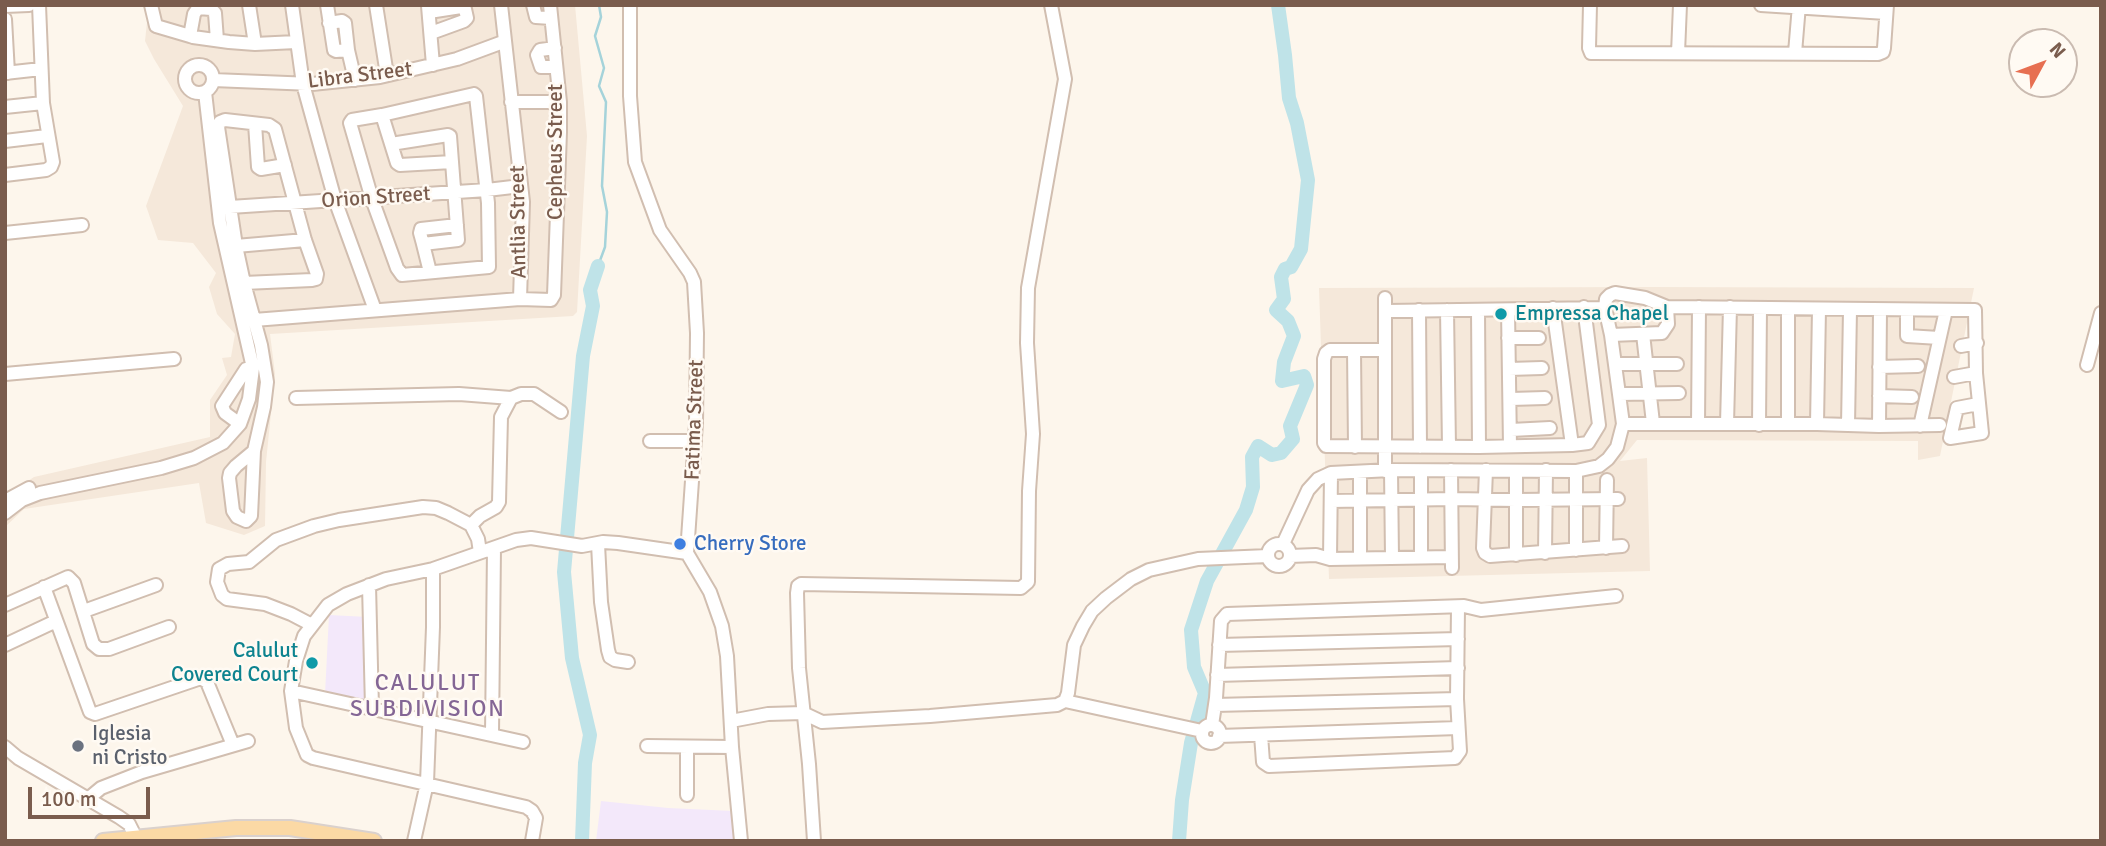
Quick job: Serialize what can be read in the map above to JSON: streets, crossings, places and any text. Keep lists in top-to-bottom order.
{
  "streets": {
    "street": [
      "Libra Street",
      "Cepheus Street",
      "Orion Street",
      "Antlia Street",
      "Fatima Street"
    ]
  },
  "crossings": [
    ["Libra Street", "Antlia Street"],
    ["Cepheus Street", "Antlia Street"],
    ["Orion Street", "Antlia Street"]
  ],
  "districts": ["CALULUT SUBDIVISION"],
  "places": [
    "Empressa Chapel",
    "Cherry Store",
    "Calulut Covered Court",
    "Iglesia ni Cristo"
  ],
  "scale_bar": "100 m",
  "north": "top right"
}
